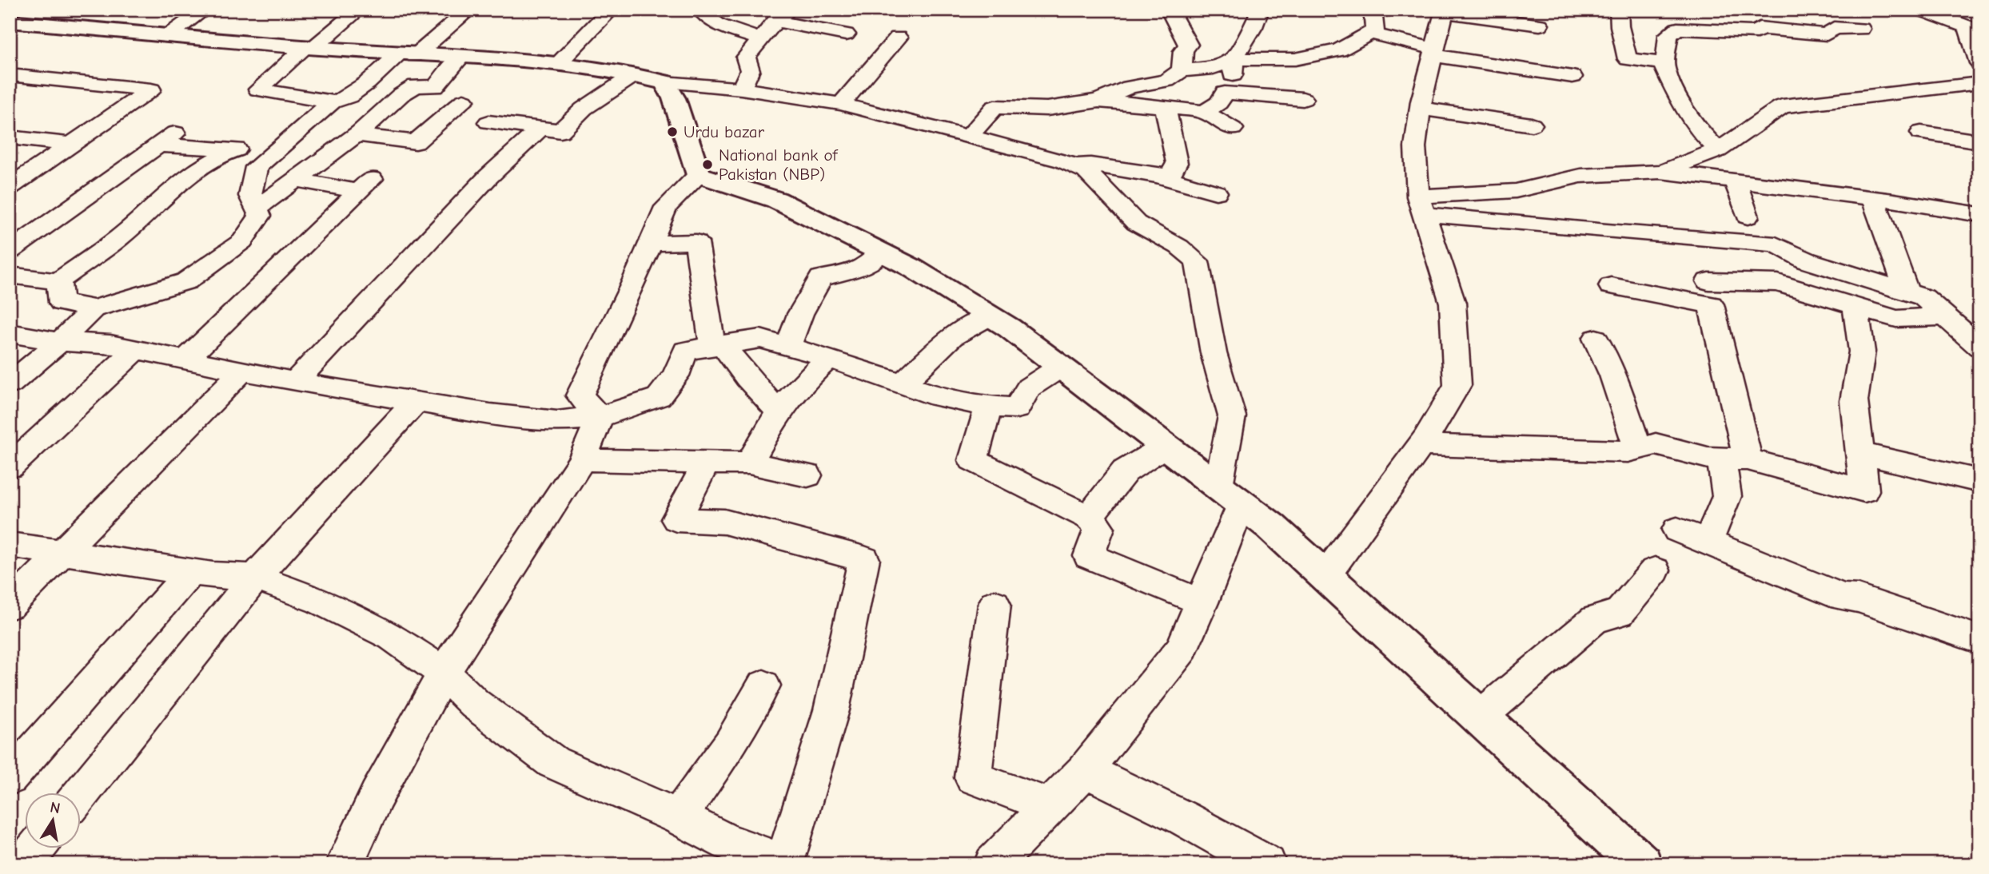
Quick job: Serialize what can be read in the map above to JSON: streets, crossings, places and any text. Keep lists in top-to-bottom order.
{
  "places": ["Urdu bazar", "National bank of Pakistan (NBP)"],
  "north": "top"
}
